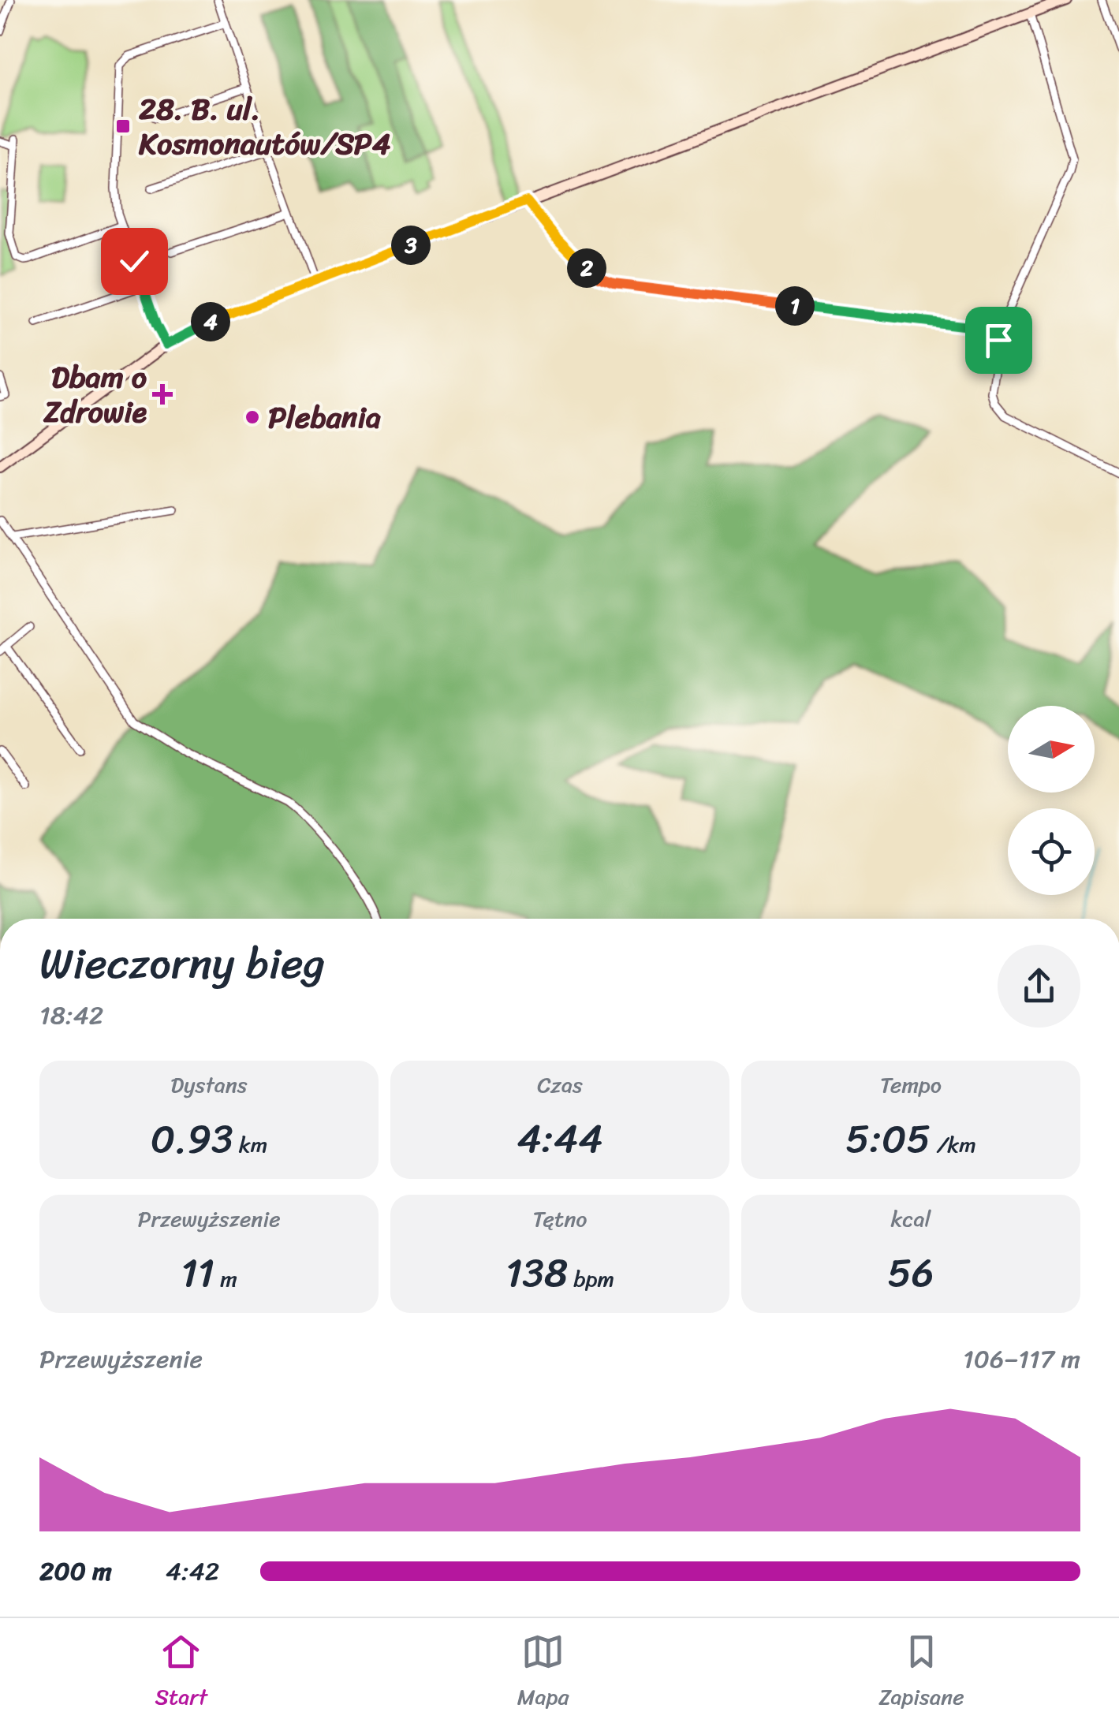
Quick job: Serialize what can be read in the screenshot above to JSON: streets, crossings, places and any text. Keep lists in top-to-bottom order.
{
  "places": {
    "transit": ["28. B. ul. Kosmonautów/SP4"],
    "health": ["Dbam o Zdrowie"],
    "other": ["Plebania"]
  },
  "north": "right",
  "page": {
    "pins": [
      "3",
      "2",
      "1",
      "4"
    ],
    "heading": ["Wieczorny bieg", "18:42"],
    "stats": [
      ["Dystans", "0.93 km"],
      ["Czas", "4:44"],
      ["Tempo", "5:05 /km"],
      ["Przewyższenie", "11 m"],
      ["Tętno", "138 bpm"],
      ["kcal", "56"]
    ],
    "chart": ["Przewyższenie", "106–117 m"],
    "list": [
      {
        "name": "200 m",
        "note": "4:42"
      }
    ],
    "tabs": ["Start", "Mapa", "Zapisane"]
  }
}
